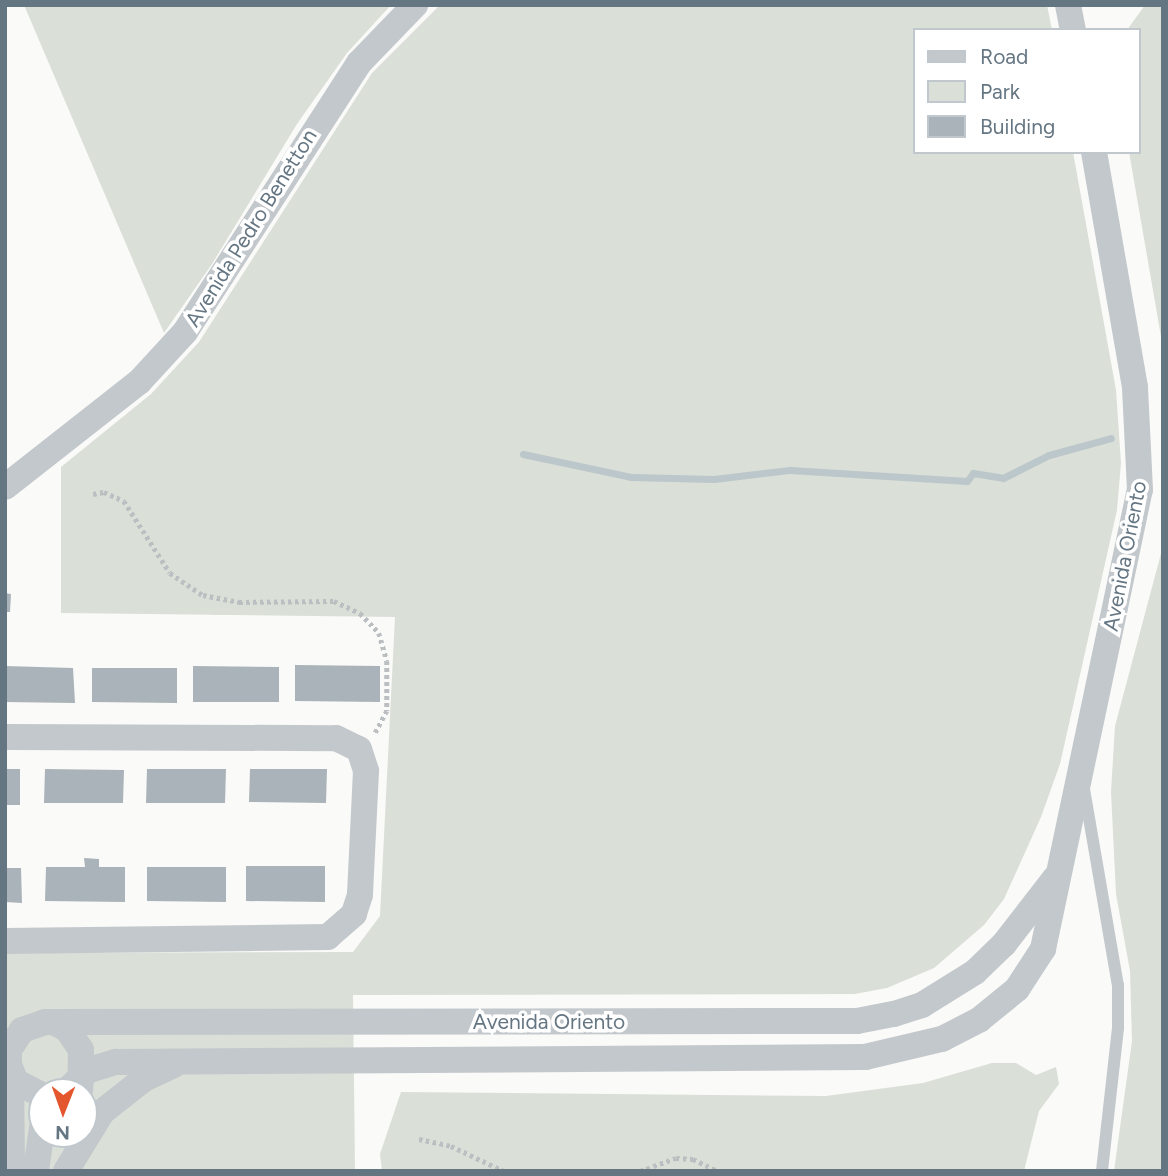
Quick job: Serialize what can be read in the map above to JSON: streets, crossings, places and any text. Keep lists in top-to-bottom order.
{
  "streets": {
    "street": ["Avenida Pedro Benetton", "Avenida Oriento"]
  },
  "legend": ["Road", "Park", "Building"],
  "north": "bottom"
}
